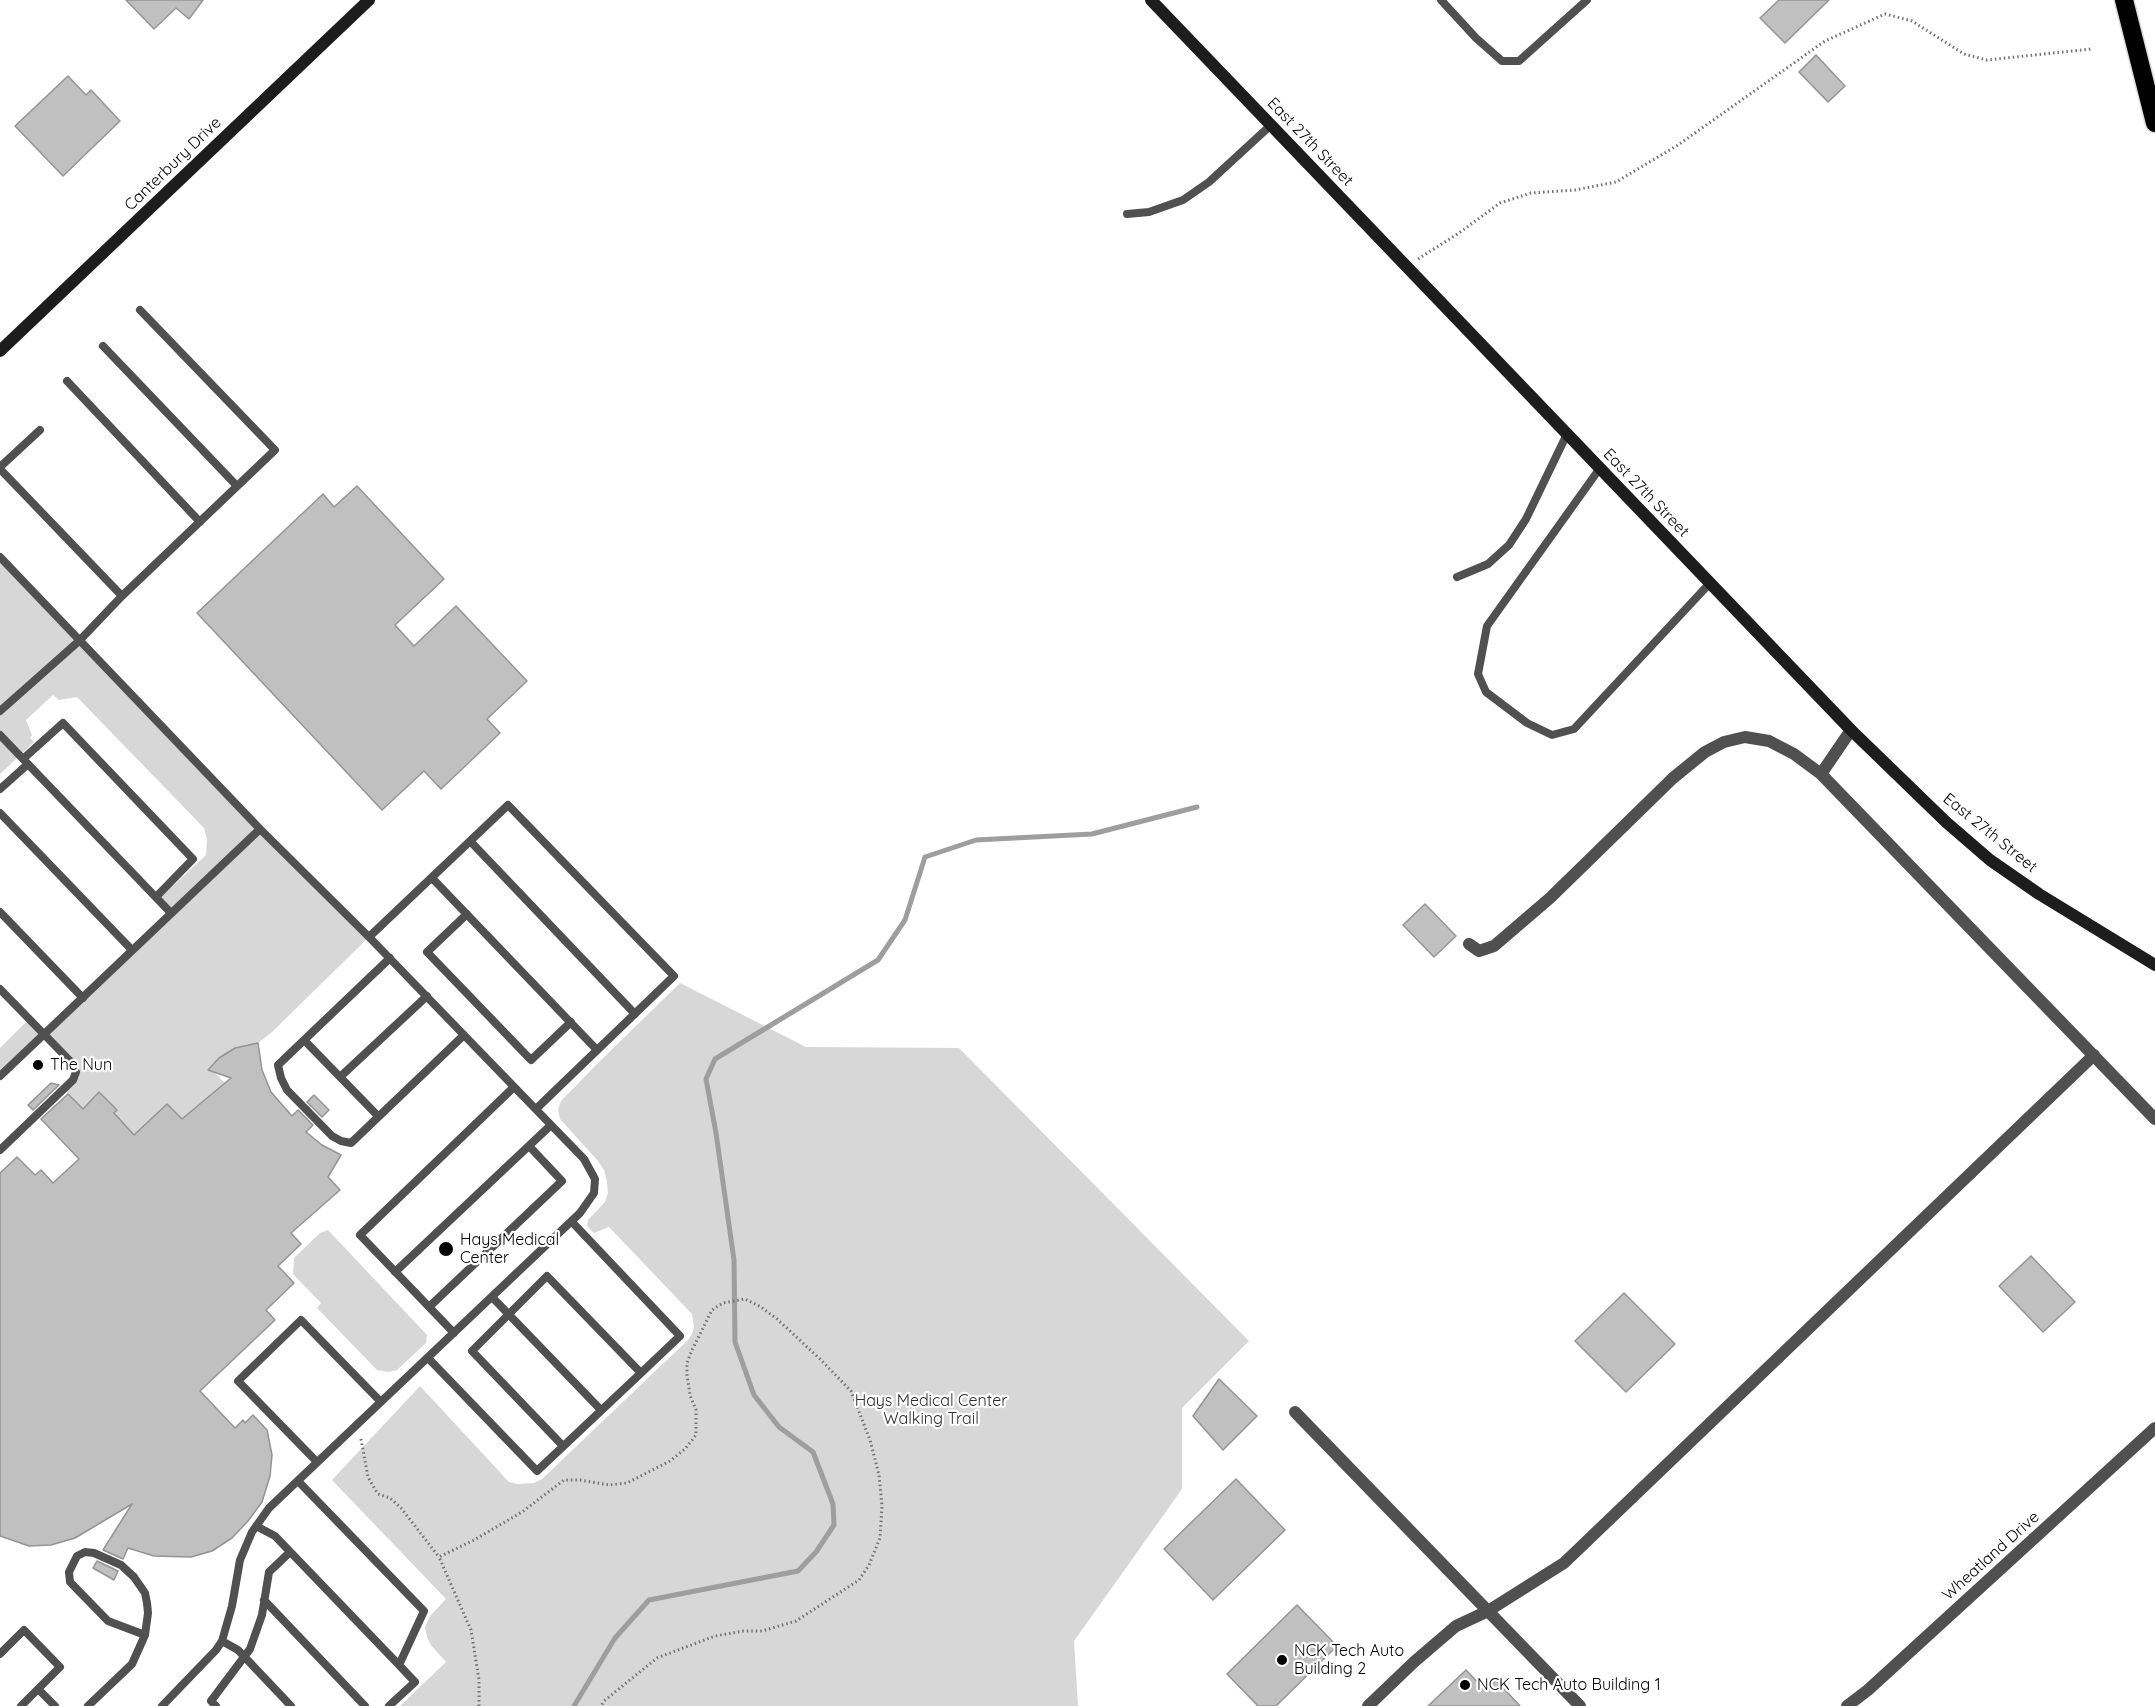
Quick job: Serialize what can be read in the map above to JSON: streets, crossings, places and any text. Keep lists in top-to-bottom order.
{
  "streets": {
    "main road": ["East 27th Street", "Canterbury Drive"],
    "street": ["Wheatland Drive"]
  },
  "parks": ["Hays Medical Center Walking Trail"],
  "places": [
    "The Nun",
    "Hays Medical Center",
    "NCK Tech Auto Building 2",
    "NCK Tech Auto Building 1"
  ]
}
